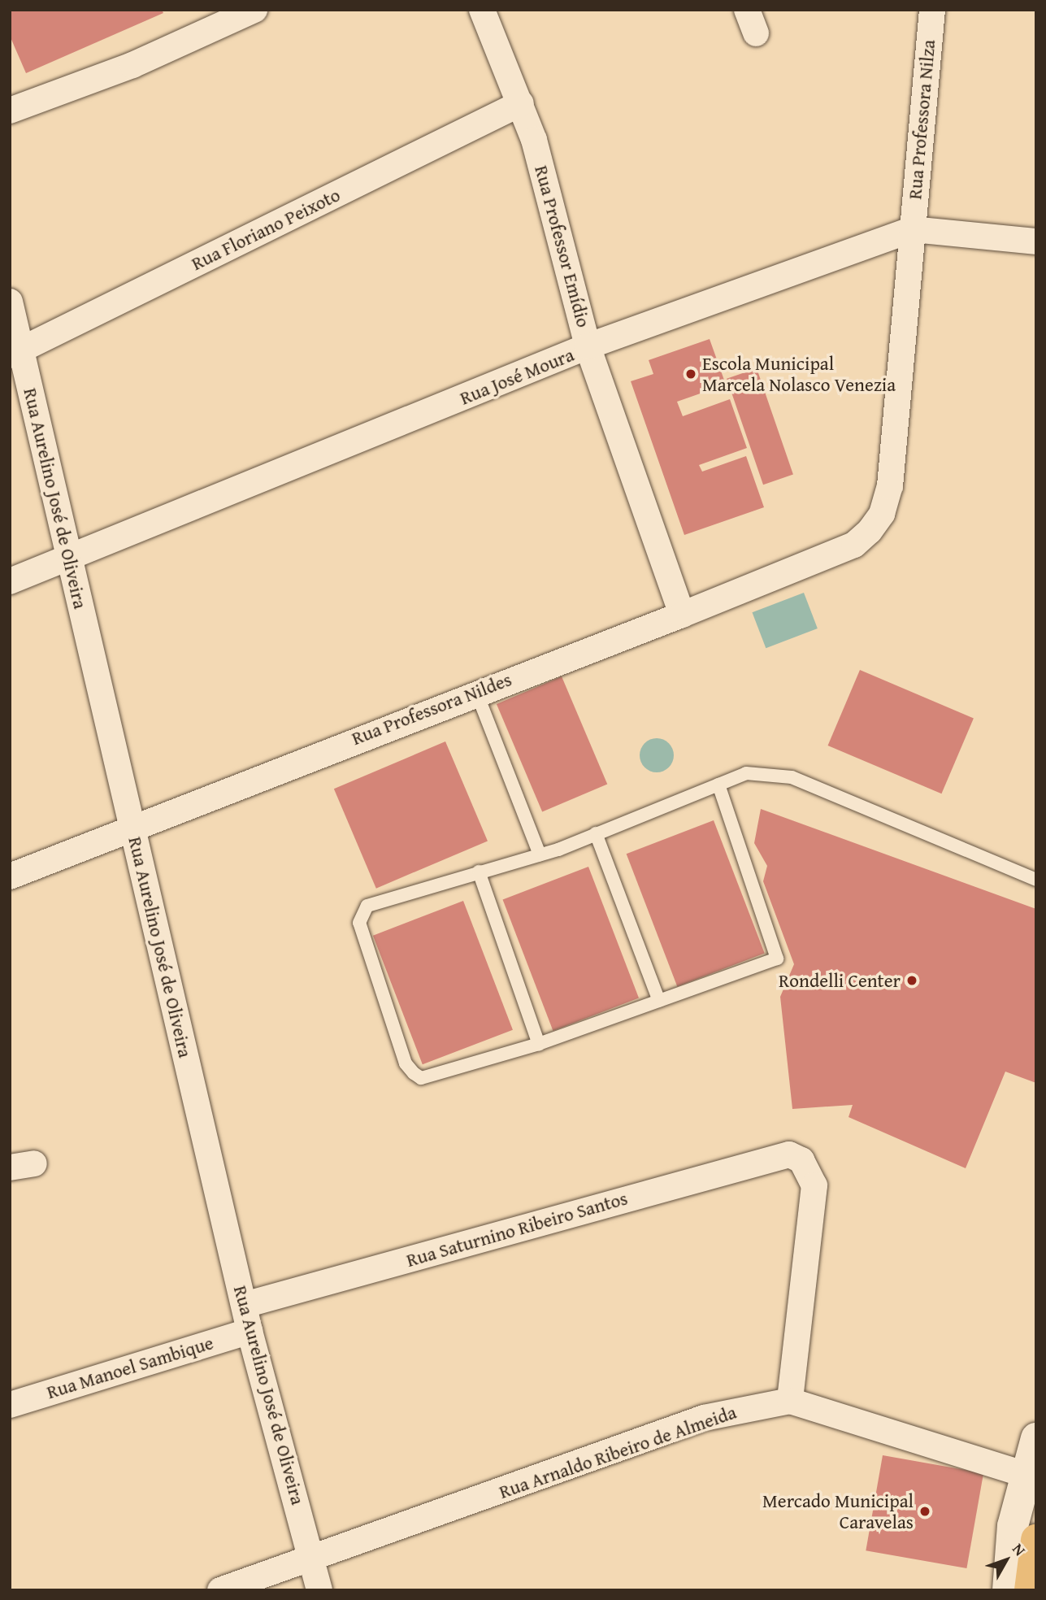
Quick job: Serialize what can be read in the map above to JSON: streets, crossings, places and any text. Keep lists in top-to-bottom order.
{
  "streets": {
    "street": [
      "Rua Professora Nilza",
      "Rua Floriano Peixoto",
      "Rua Professor Emídio",
      "Rua José Moura",
      "Rua Aurelino José de Oliveira",
      "Rua Professora Nildes",
      "Rua Saturnino Ribeiro Santos",
      "Rua Manoel Sambique",
      "Rua Arnaldo Ribeiro de Almeida"
    ]
  },
  "crossings": [
    ["Rua Professora Nilza", "Rua José Moura"],
    ["Rua Professora Nilza", "Rua Professora Nildes"],
    ["Rua Floriano Peixoto", "Rua Professor Emídio"],
    ["Rua Floriano Peixoto", "Rua Aurelino José de Oliveira"],
    ["Rua Professor Emídio", "Rua José Moura"],
    ["Rua Professor Emídio", "Rua Professora Nildes"],
    ["Rua José Moura", "Rua Aurelino José de Oliveira"],
    ["Rua Aurelino José de Oliveira", "Rua Professora Nildes"],
    ["Rua Aurelino José de Oliveira", "Rua Saturnino Ribeiro Santos"],
    ["Rua Aurelino José de Oliveira", "Rua Manoel Sambique"],
    ["Rua Aurelino José de Oliveira", "Rua Arnaldo Ribeiro de Almeida"],
    ["Rua Saturnino Ribeiro Santos", "Rua Arnaldo Ribeiro de Almeida"]
  ],
  "places": ["Escola Municipal Marcela Nolasco Venezia", "Rondelli Center", "Mercado Municipal Caravelas"],
  "north": "top right"
}
